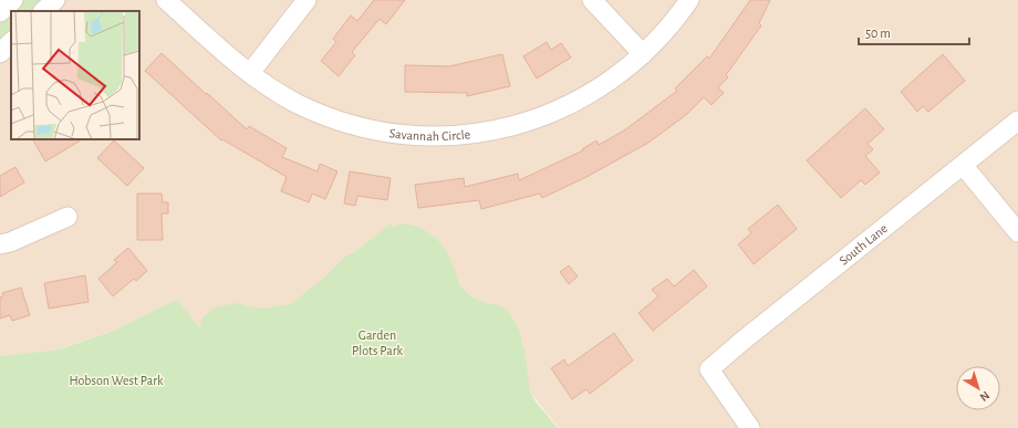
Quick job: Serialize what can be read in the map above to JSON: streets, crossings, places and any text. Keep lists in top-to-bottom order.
{
  "streets": {
    "street": ["Savannah Circle", "South Lane"]
  },
  "parks": ["Garden Plots Park", "Hobson West Park"],
  "scale_bar": "50 m",
  "north": "bottom right"
}
